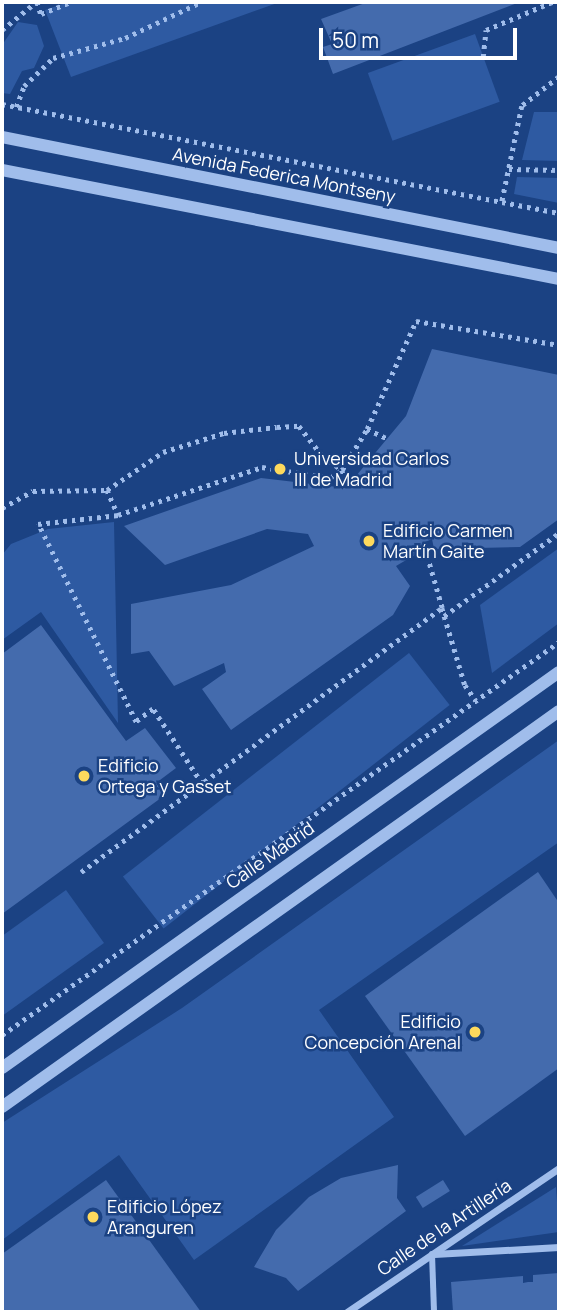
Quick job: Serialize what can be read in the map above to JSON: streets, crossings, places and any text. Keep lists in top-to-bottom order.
{
  "streets": {
    "street": ["Avenida Federica Montseny", "Calle Madrid", "Calle de la Artillería"]
  },
  "places": [
    "Universidad Carlos III de Madrid",
    "Edificio Carmen Martín Gaite",
    "Edificio Ortega y Gasset",
    "Edificio Concepción Arenal",
    "Edificio López Aranguren"
  ],
  "scale_bar": "50 m"
}
